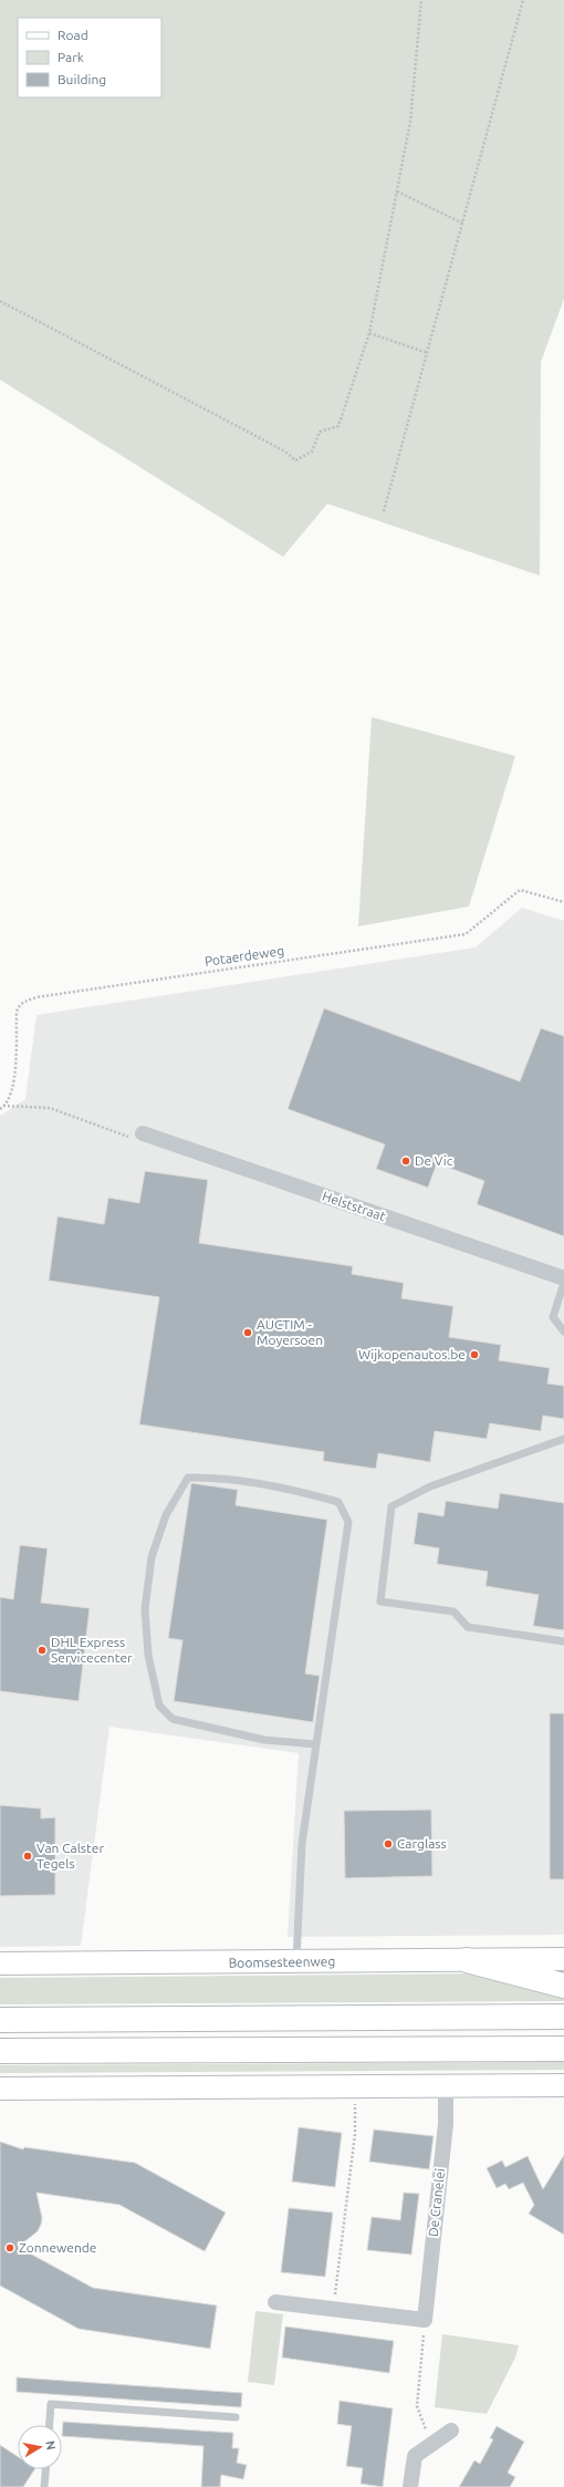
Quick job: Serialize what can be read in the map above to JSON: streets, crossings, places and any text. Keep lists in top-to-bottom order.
{
  "streets": {
    "main road": ["Boomsesteenweg"],
    "street": ["Helststraat", "De Cranelei"],
    "path": ["Potaerdeweg"]
  },
  "places": [
    "De Vic",
    "AUCTIM - Moyersoen",
    "Wijkopenautos.be",
    "DHL Express Servicecenter",
    "Carglass",
    "Van Calster Tegels",
    "Zonnewende"
  ],
  "legend": ["Road", "Park", "Building"],
  "north": "right"
}
